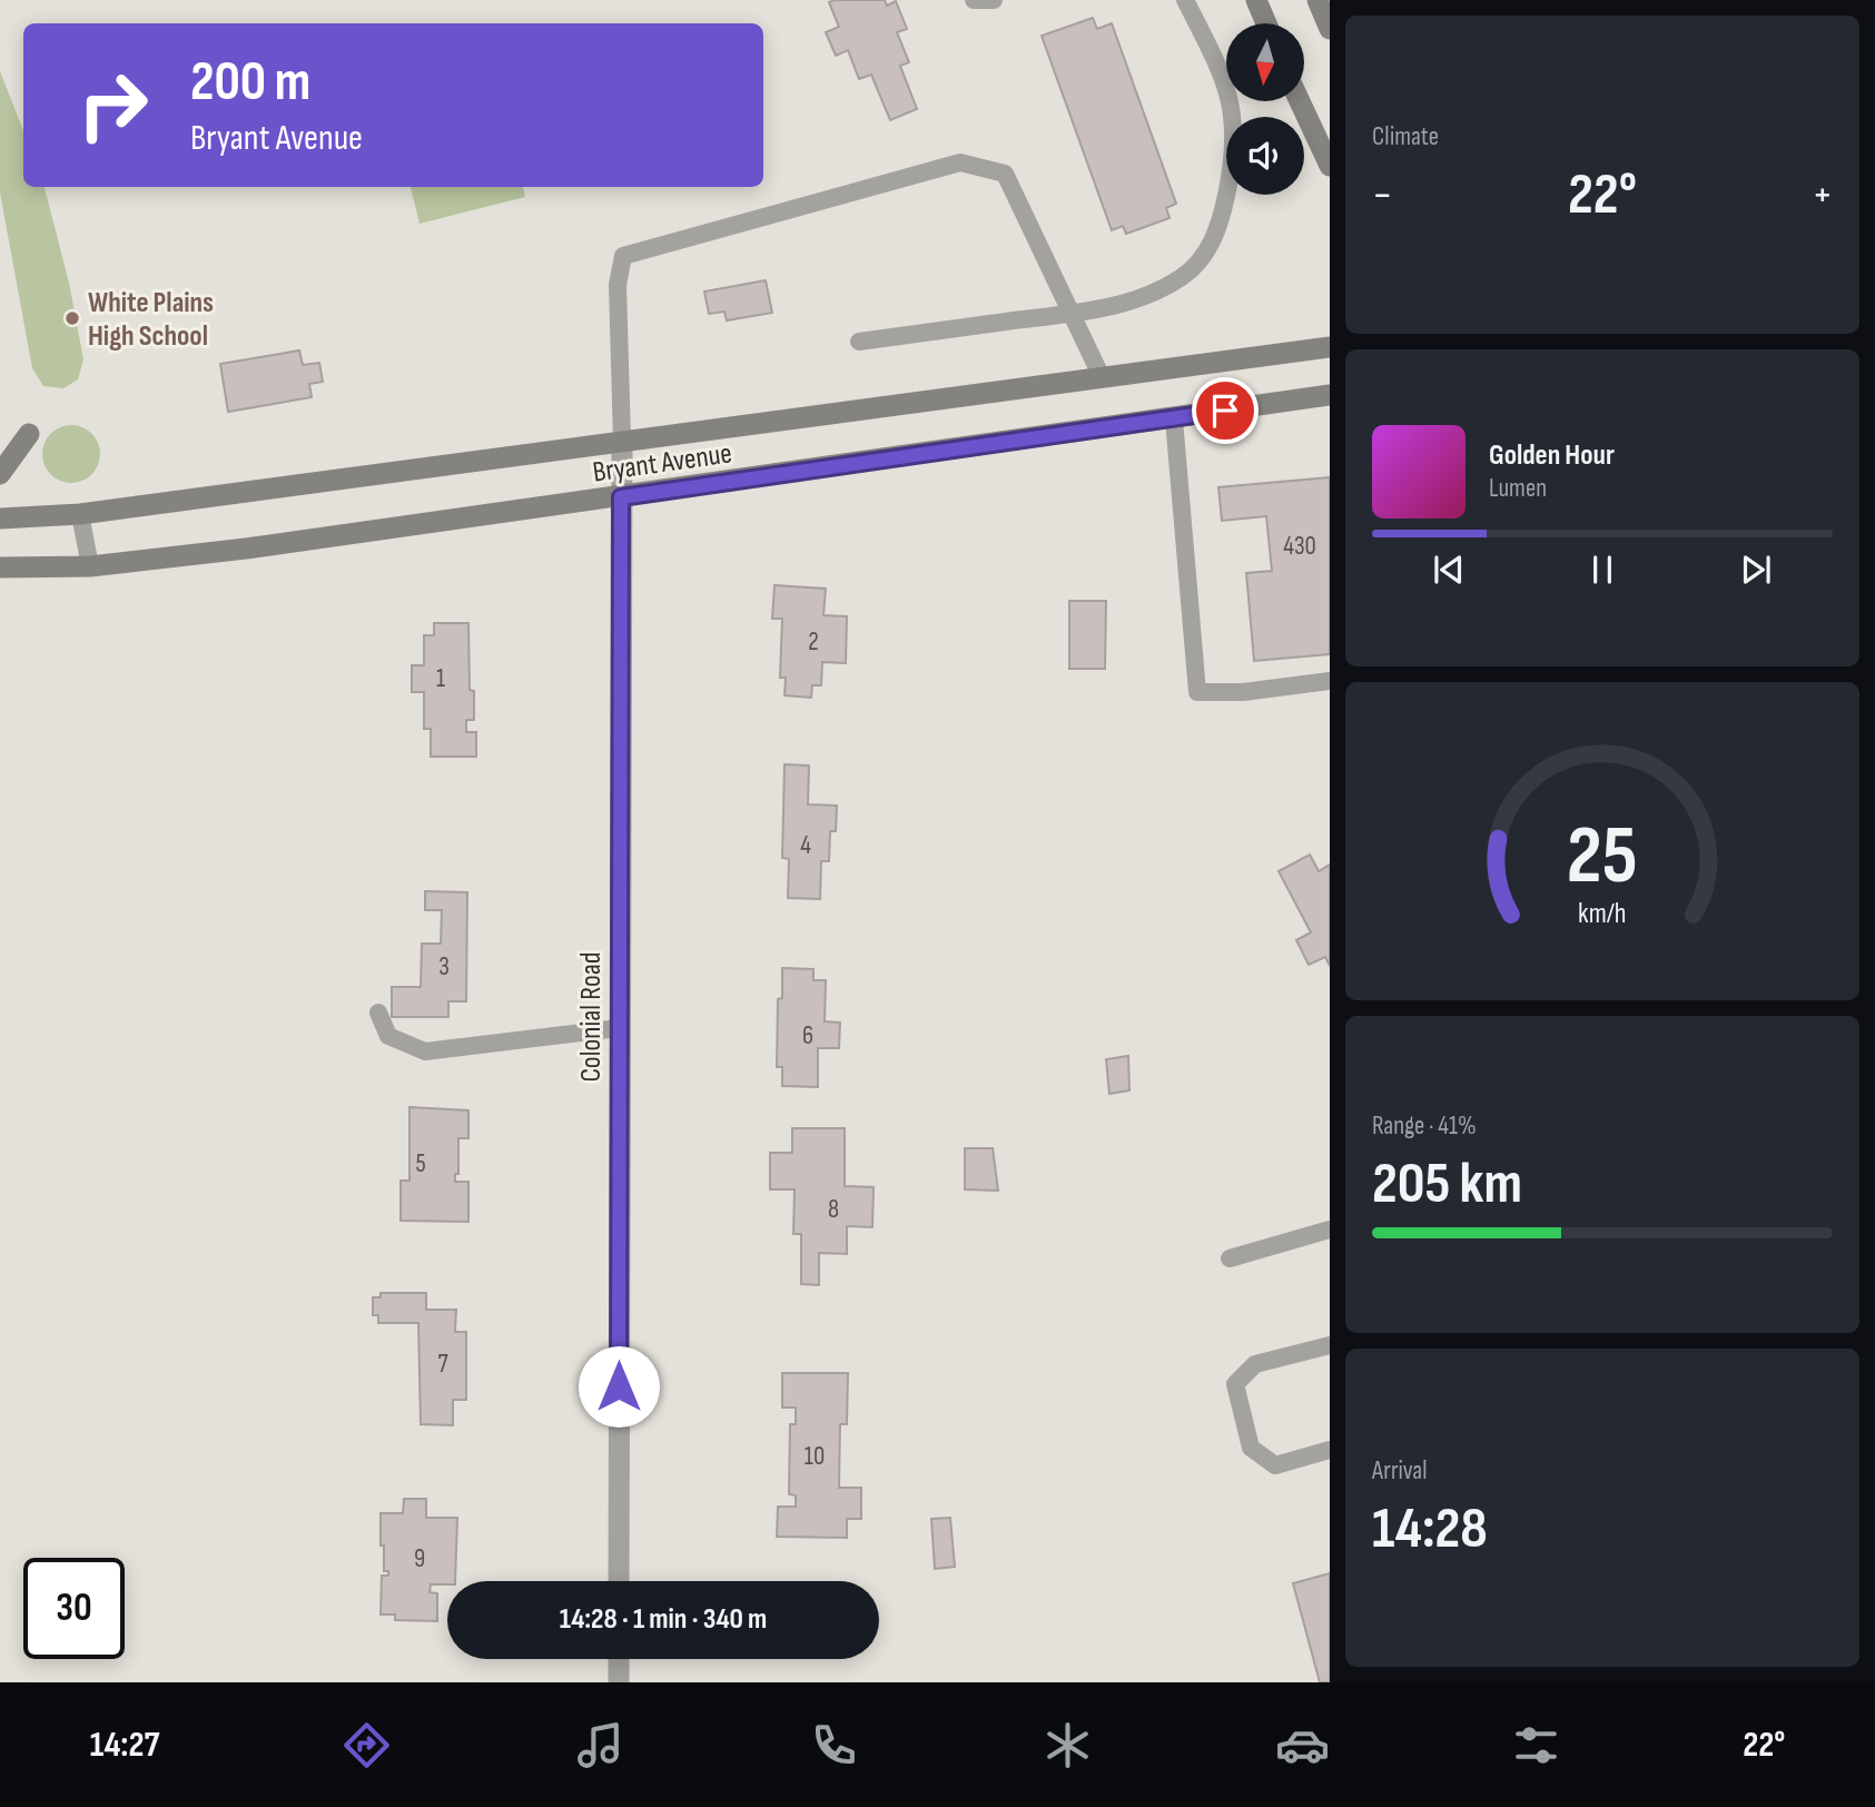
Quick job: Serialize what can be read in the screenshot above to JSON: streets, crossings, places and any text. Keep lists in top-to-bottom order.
{
  "streets": {
    "main road": ["Bryant Avenue"],
    "street": ["Colonial Road"]
  },
  "crossings": [
    ["Bryant Avenue", "Colonial Road"]
  ],
  "places": ["White Plains High School"],
  "house_numbers": [
    "430",
    "2",
    "1",
    "4",
    "3",
    "6",
    "5",
    "8",
    "7",
    "10",
    "9"
  ],
  "north": "bottom",
  "page": {
    "tile": [
      "Climate",
      ["Range · 41%", "205 km"],
      ["Arrival", "14:28"]
    ],
    "turn": ["200 m", "Bryant Avenue"],
    "heat": ["−", "22°", "+"],
    "song": ["Golden Hour", "Lumen"],
    "limit": "30",
    "trip": "14:28 · 1 min · 340 m",
    "tabs": ["14:27", "22°"],
    "gauge": ["25", "km/h"]
  }
}
